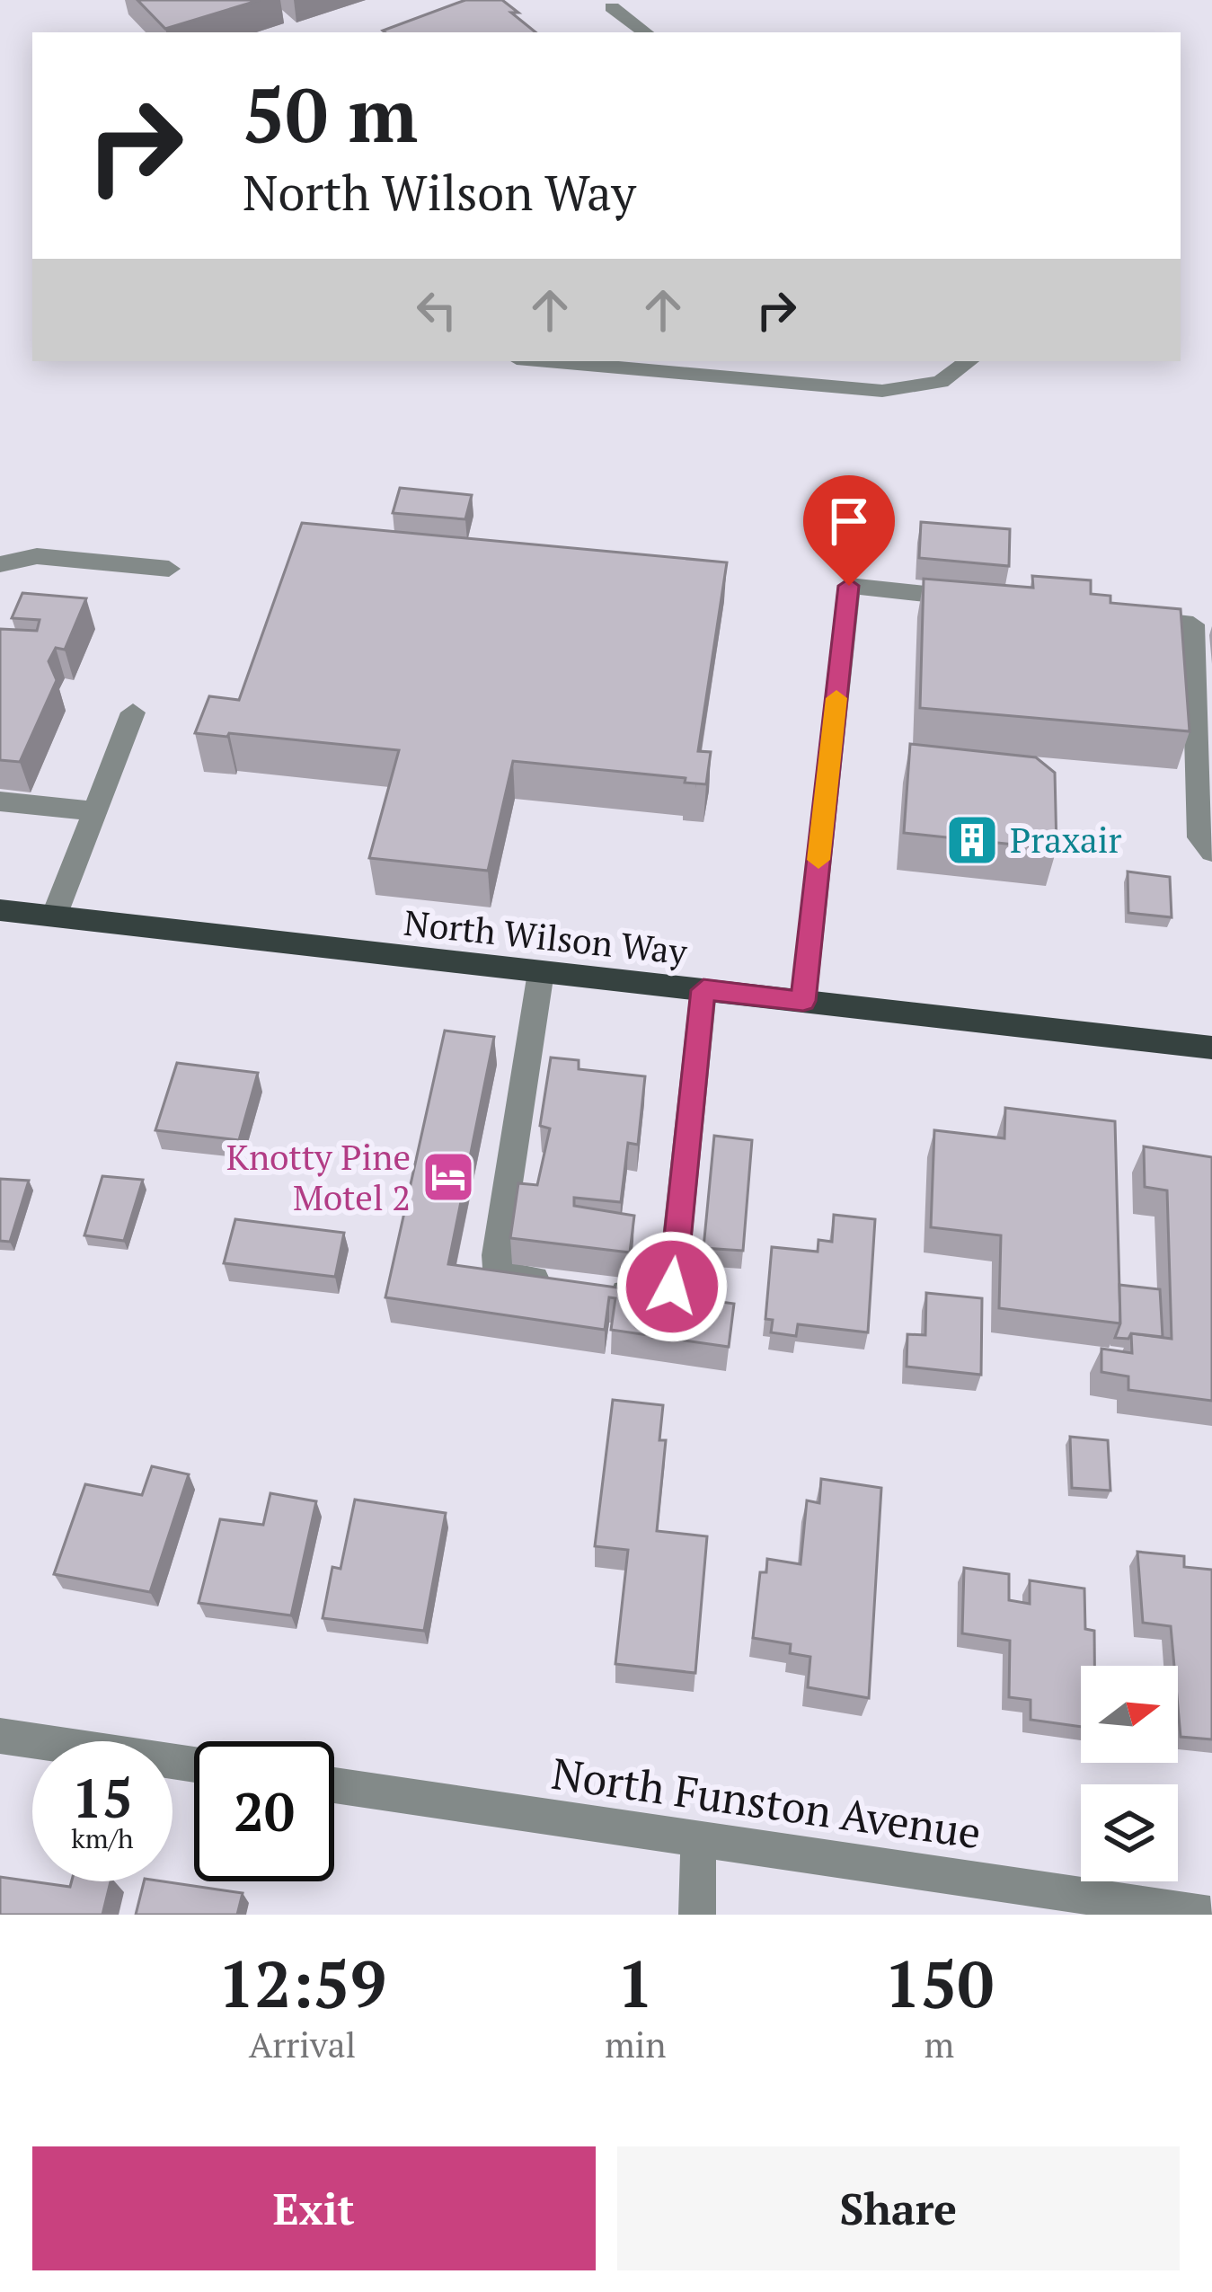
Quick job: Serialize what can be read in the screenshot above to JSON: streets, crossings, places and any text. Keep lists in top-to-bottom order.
{
  "streets": {
    "main road": ["North Wilson Way"],
    "street": ["North Funston Avenue"]
  },
  "places": {
    "building": ["Praxair"],
    "hotel": ["Knotty Pine Motel 2"]
  },
  "north": "right",
  "page": {
    "turn": ["50 m", "North Wilson Way"],
    "speed": "15 km/h",
    "limit": "20",
    "eta": [
      "12:59",
      "Arrival",
      "1",
      "min",
      "150",
      "m"
    ],
    "buttons": ["Exit", "Share"]
  }
}
